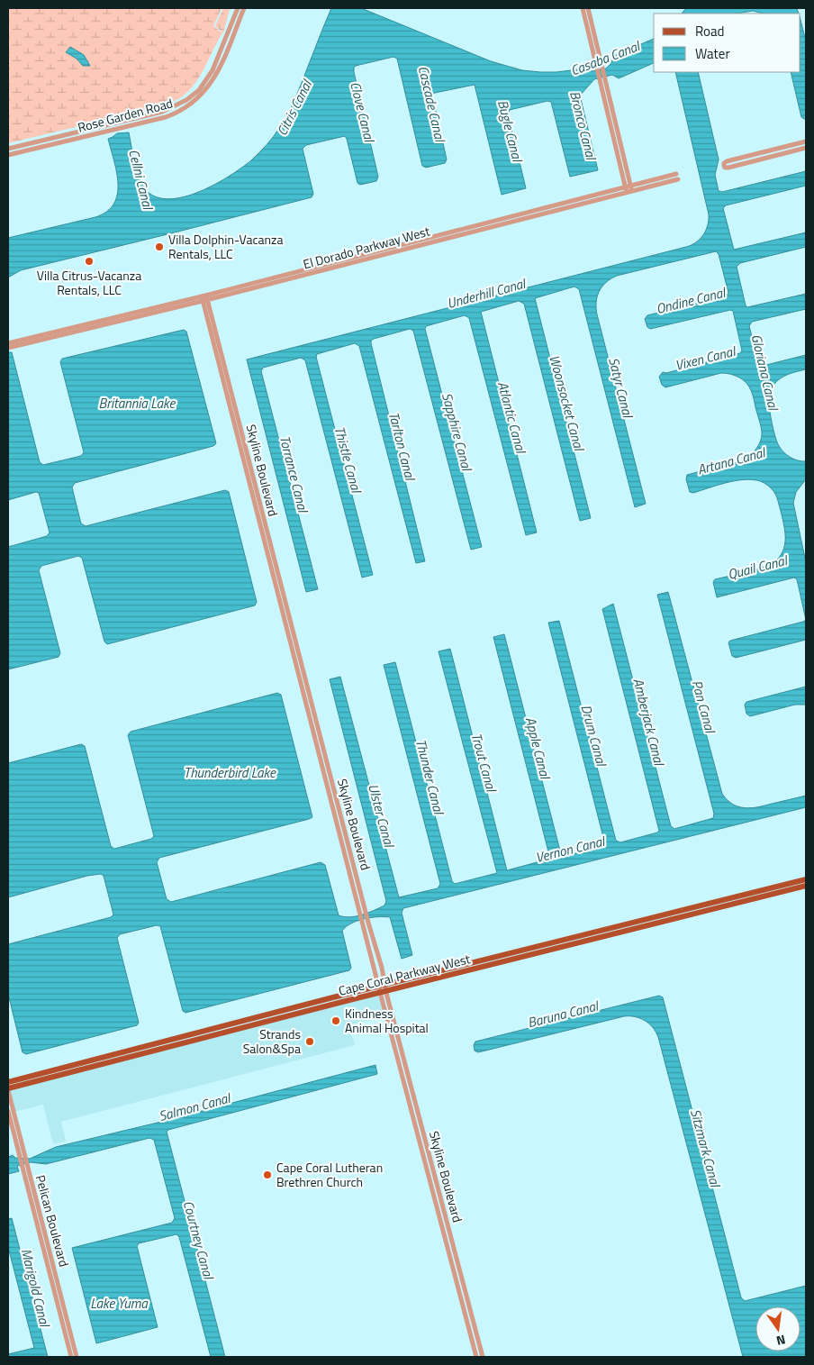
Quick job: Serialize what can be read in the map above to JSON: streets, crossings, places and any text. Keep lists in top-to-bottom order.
{
  "streets": {
    "main road": ["Cape Coral Parkway West"],
    "street": [
      "Rose Garden Road",
      "El Dorado Parkway West",
      "Skyline Boulevard",
      "Pelican Boulevard"
    ]
  },
  "crossings": [
    ["El Dorado Parkway West", "Skyline Boulevard"],
    ["Skyline Boulevard", "Cape Coral Parkway West"],
    ["Cape Coral Parkway West", "Pelican Boulevard"]
  ],
  "water": [
    "Casaba Canal",
    "Cascade Canal",
    "Citris Canal",
    "Clove Canal",
    "Bronco Canal",
    "Bugle Canal",
    "Cellni Canal",
    "Underhill Canal",
    "Ondine Canal",
    "Vixen Canal",
    "Gloriana Canal",
    "Satyr Canal",
    "Woonsocket Canal",
    "Britannia Lake",
    "Atlantic Canal",
    "Sapphire Canal",
    "Tarlton Canal",
    "Thistle Canal",
    "Artana Canal",
    "Torrance Canal",
    "Quail Canal",
    "Pan Canal",
    "Amberjack Canal",
    "Drum Canal",
    "Apple Canal",
    "Trout Canal",
    "Thunderbird Lake",
    "Thunder Canal",
    "Ulster Canal",
    "Vernon Canal",
    "Baruna Canal",
    "Salmon Canal",
    "Sitzmark Canal",
    "Courtney Canal",
    "Marigold Canal",
    "Lake Yuma"
  ],
  "places": [
    "Villa Dolphin-Vacanza Rentals, LLC",
    "Villa Citrus-Vacanza Rentals, LLC",
    "Kindness Animal Hospital",
    "Strands Salon&Spa",
    "Cape Coral Lutheran Brethren Church"
  ],
  "legend": ["Road", "Water"],
  "north": "bottom"
}
